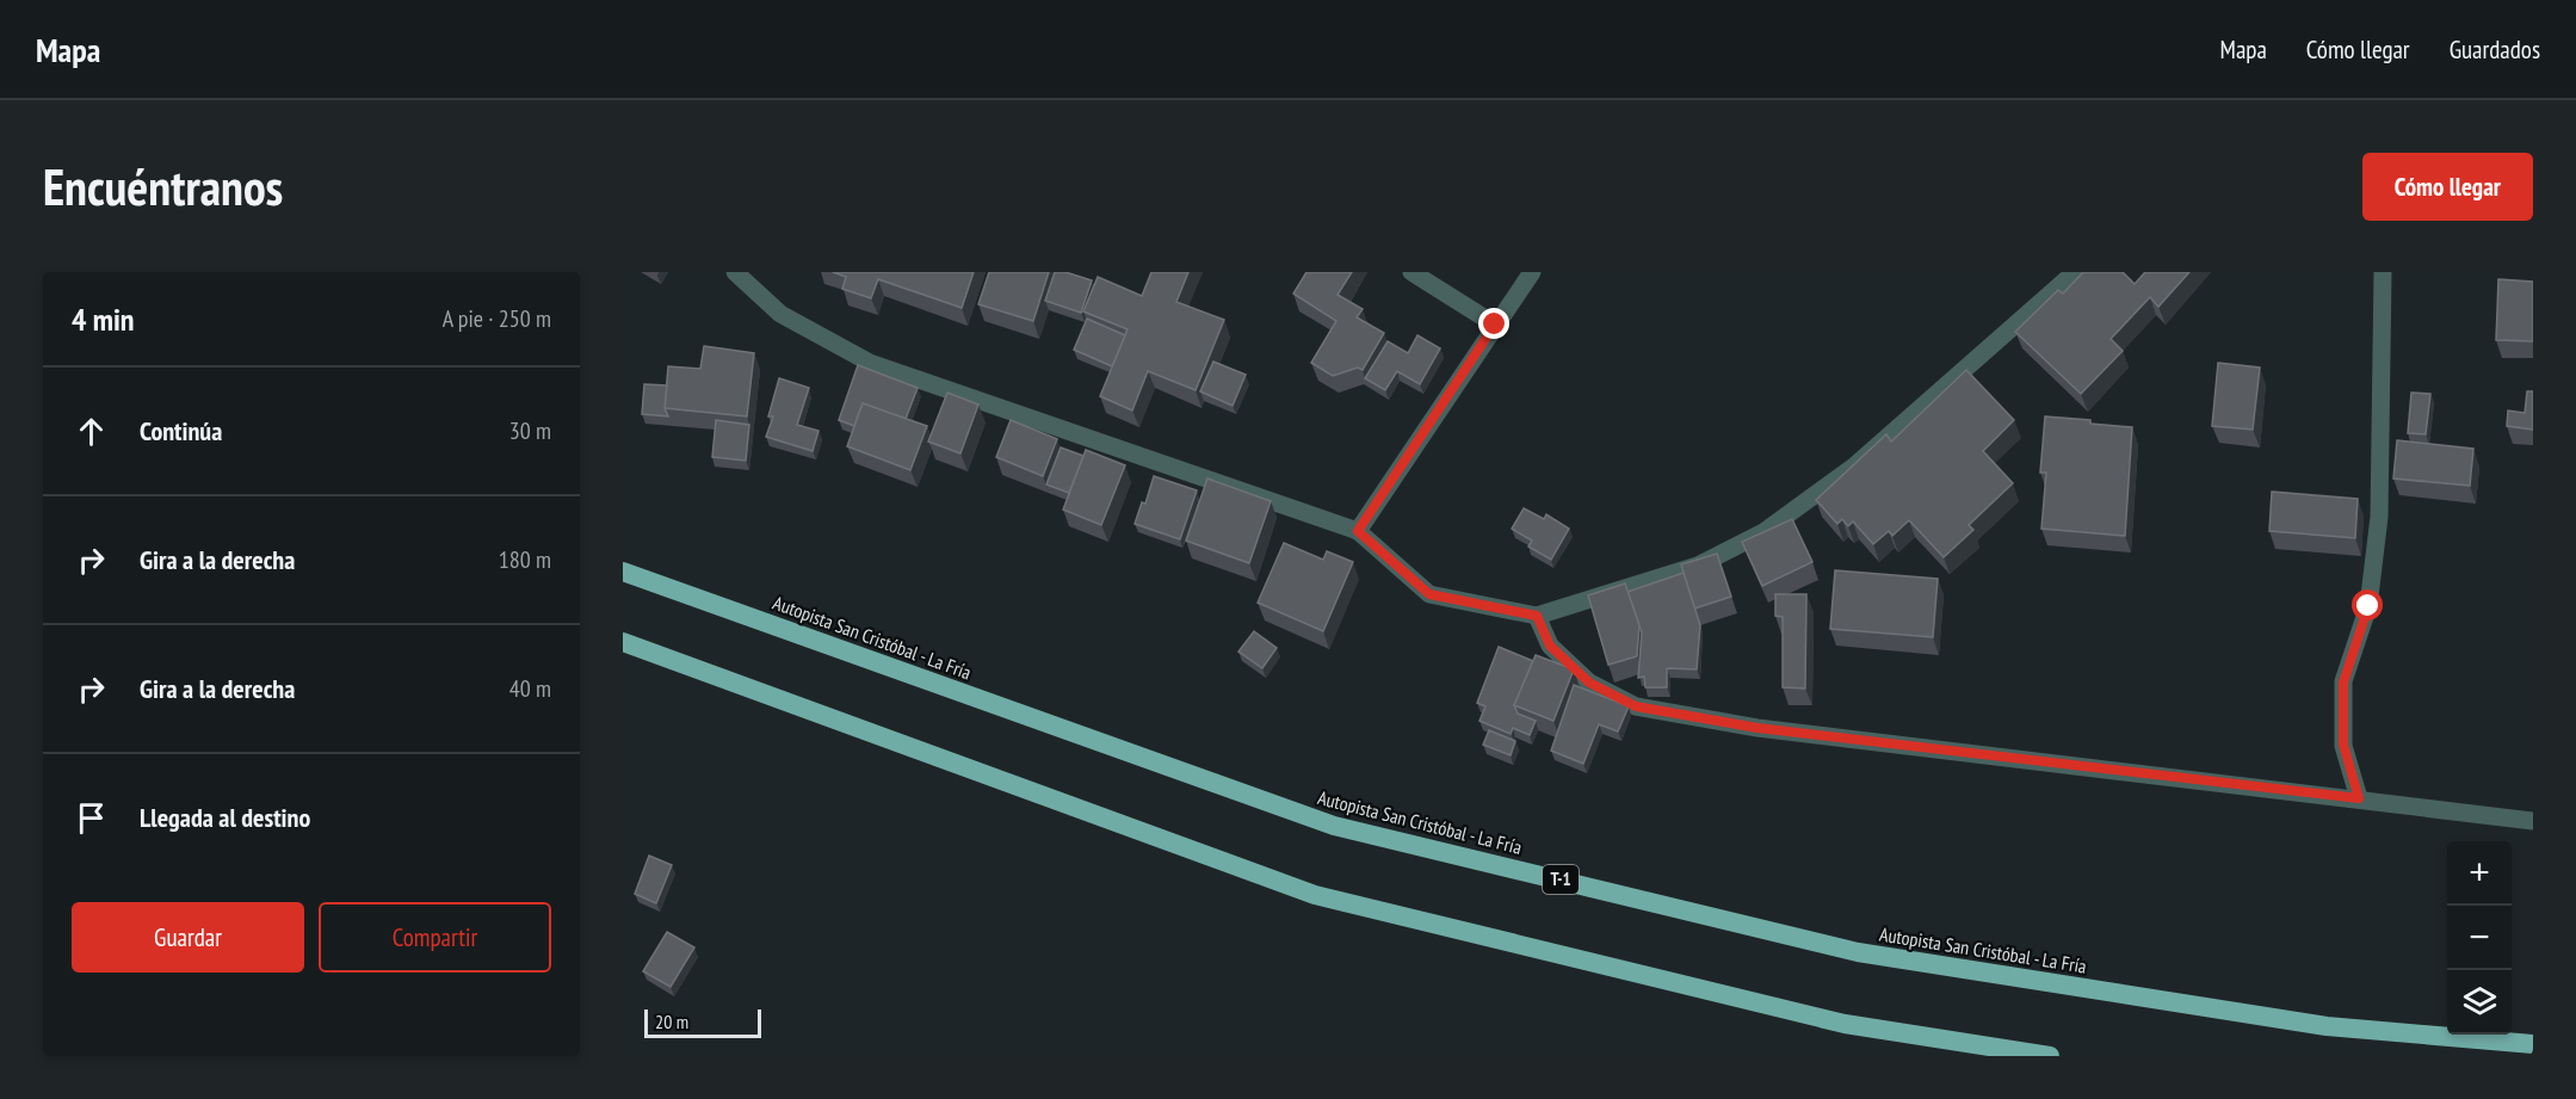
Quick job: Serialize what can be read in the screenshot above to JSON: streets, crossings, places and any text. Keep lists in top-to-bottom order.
{
  "streets": {
    "highway": ["Autopista San Cristóbal - La Fría", "T-1"]
  },
  "scale_bar": "20 m",
  "page": {
    "header": "Mapa",
    "nav": ["Mapa", "Cómo llegar", "Guardados"],
    "buttons": [
      "Cómo llegar",
      ["Guardar", "Compartir"]
    ],
    "title": "Encuéntranos",
    "heading": ["4 min", "A pie · 250 m"],
    "list": [
      ["Continúa", "30 m"],
      ["Gira a la derecha", "180 m"],
      ["Gira a la derecha", "40 m"],
      "Llegada al destino"
    ],
    "map_buttons": ["+", "−"],
    "scale": "20 m"
  }
}
